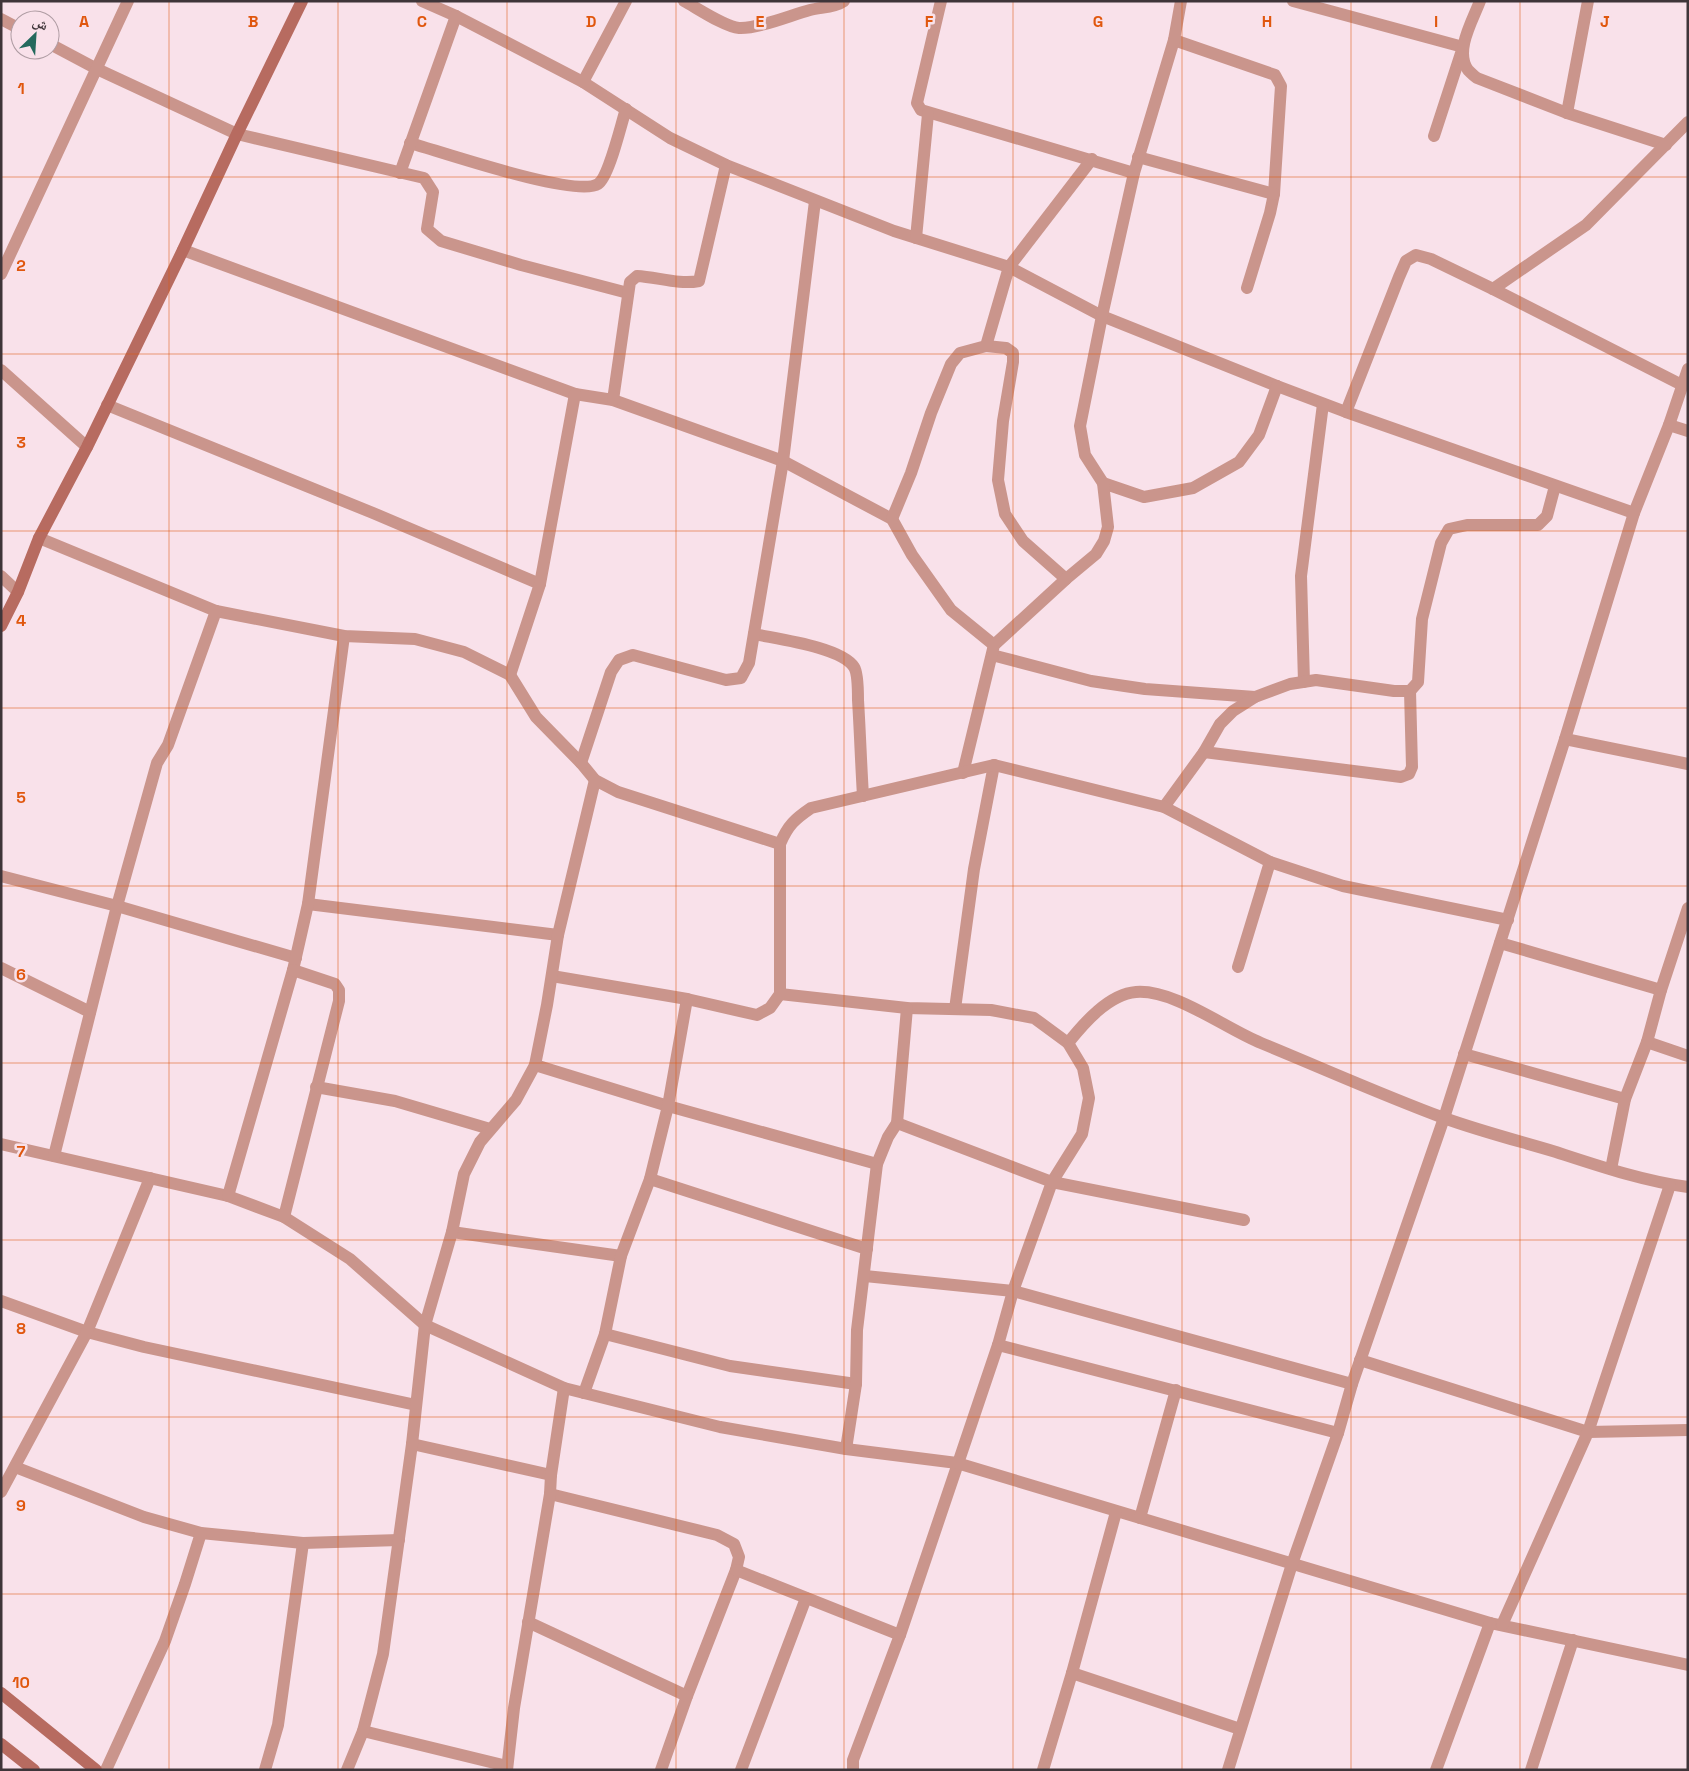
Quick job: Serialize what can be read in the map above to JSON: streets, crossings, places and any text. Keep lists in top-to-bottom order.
{
  "north": "top right",
  "grid": {
    "columns": [
      "A",
      "B",
      "C",
      "D",
      "E",
      "F",
      "G",
      "H",
      "I",
      "J"
    ],
    "rows": [
      "1",
      "2",
      "3",
      "4",
      "5",
      "6",
      "7",
      "8",
      "9",
      "10"
    ]
  }
}
